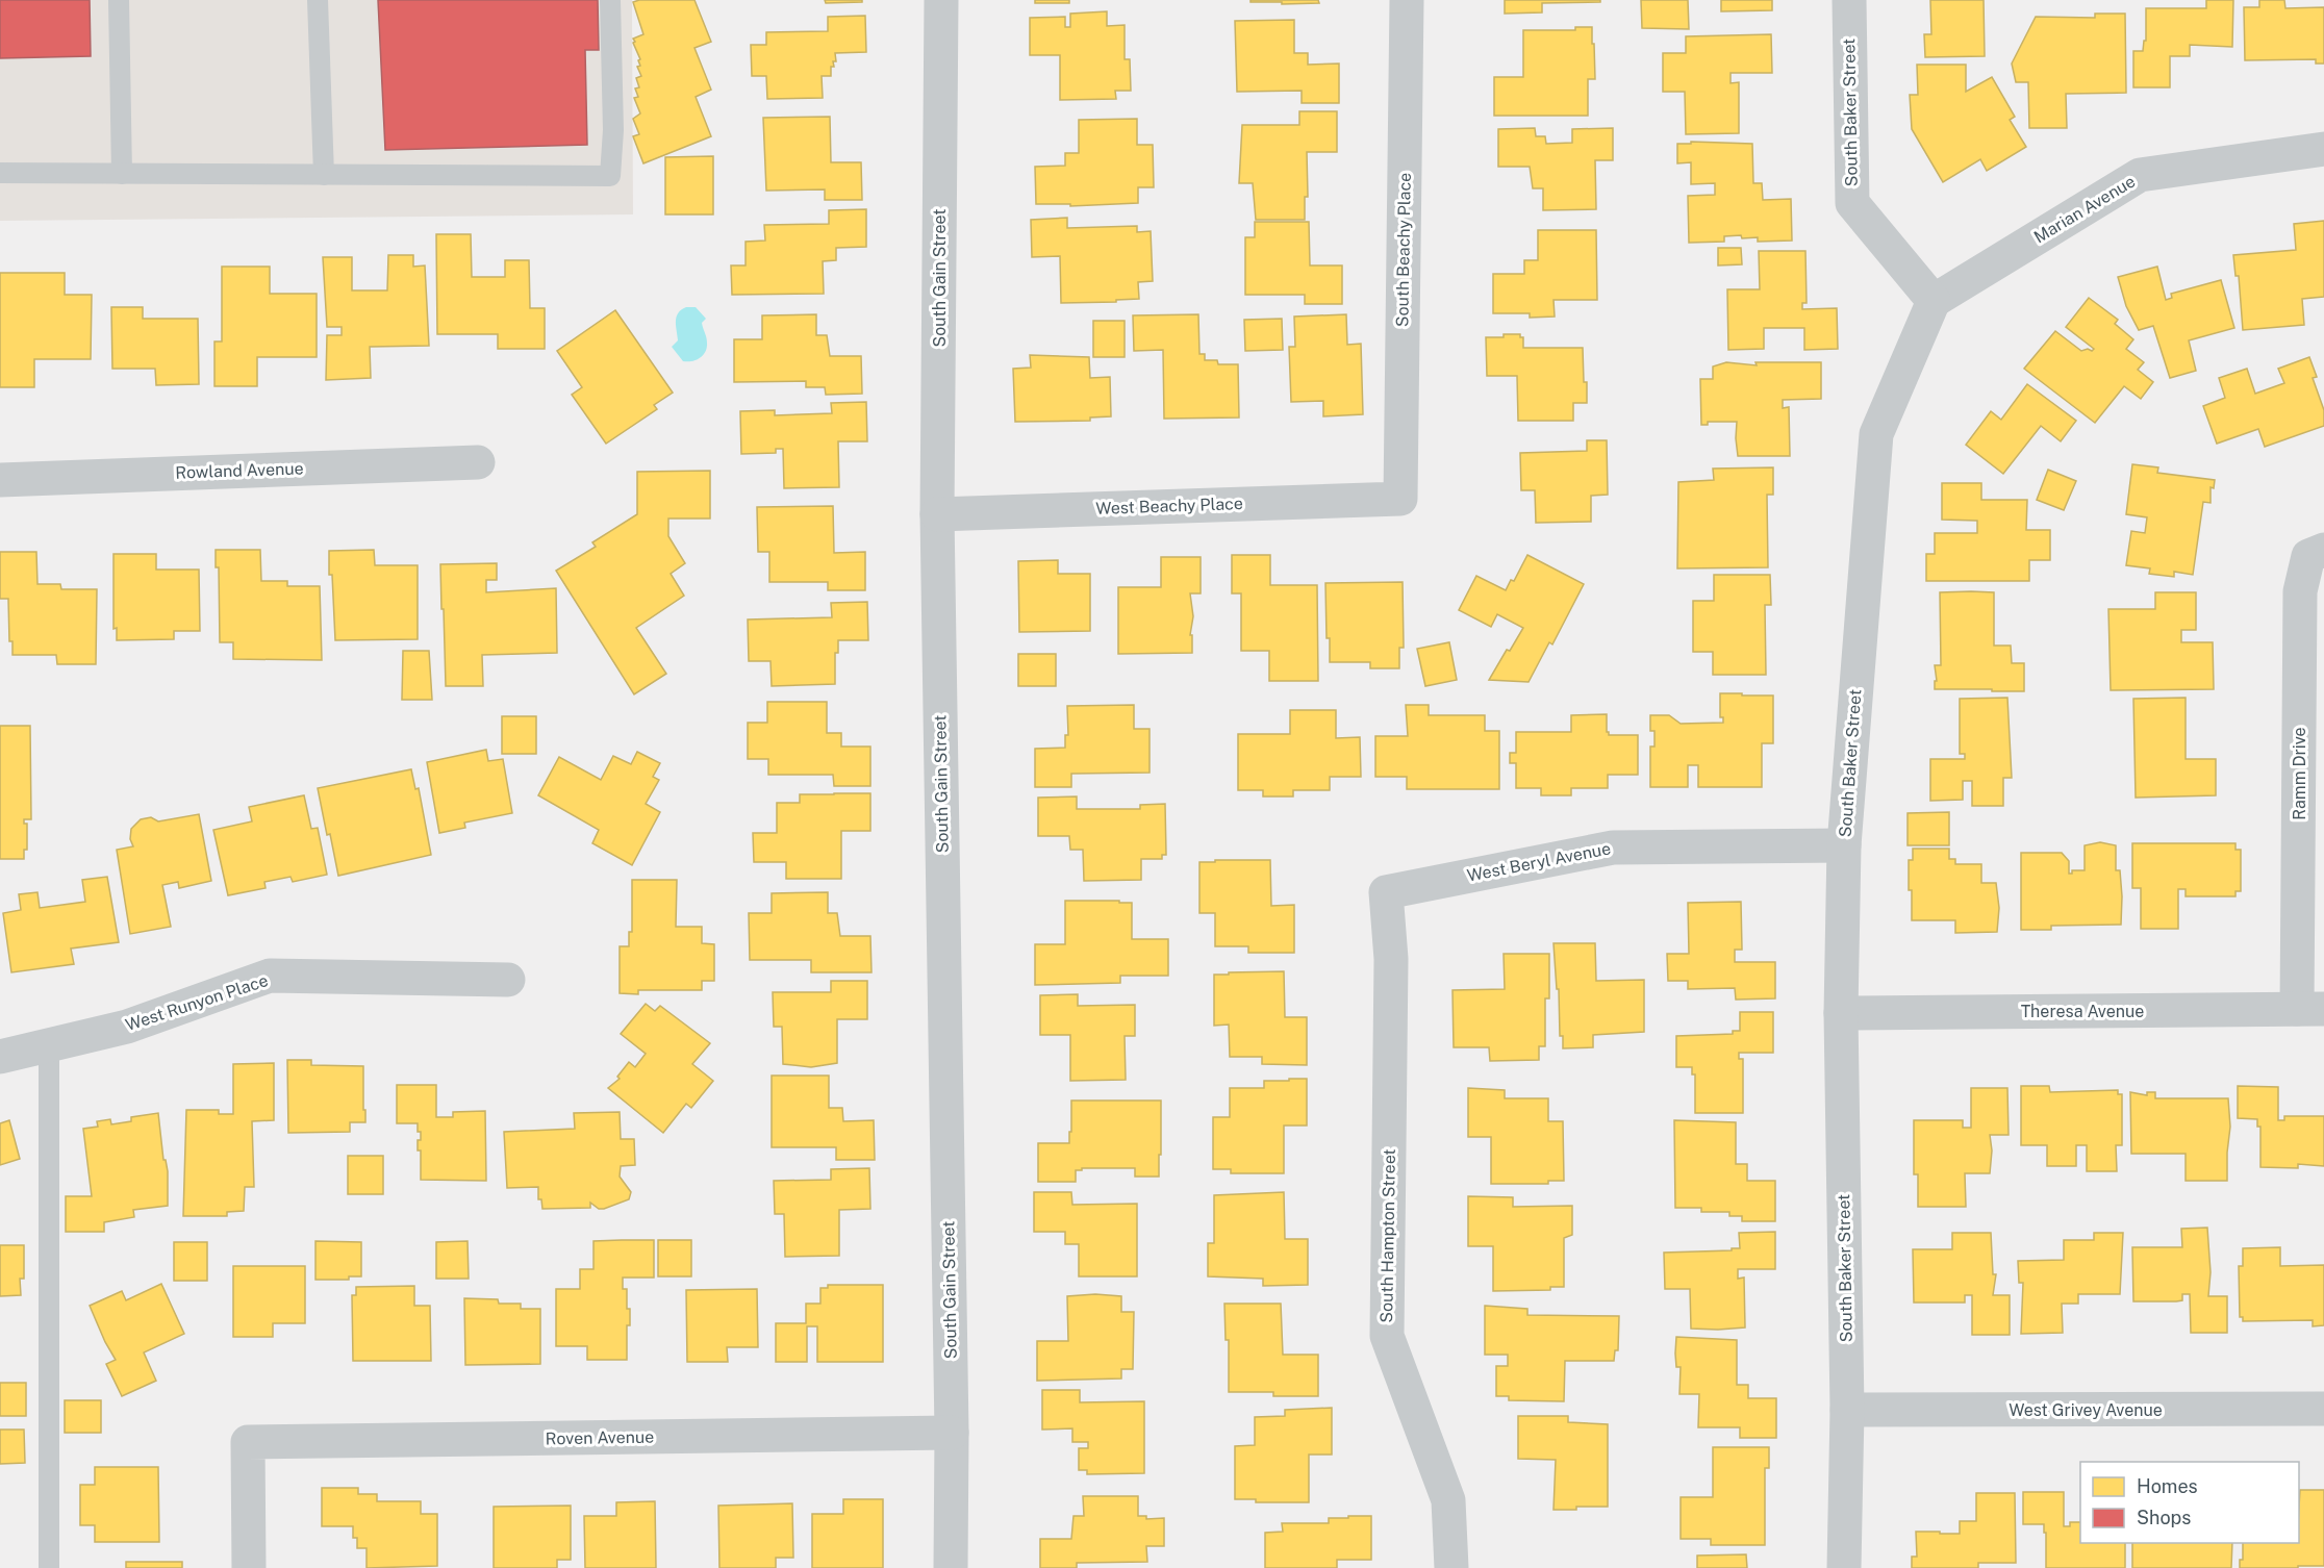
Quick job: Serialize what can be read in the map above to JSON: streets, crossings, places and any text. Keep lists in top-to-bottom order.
{
  "streets": {
    "street": [
      "South Baker Street",
      "Marian Avenue",
      "South Beachy Place",
      "South Gain Street",
      "Rowland Avenue",
      "West Beachy Place",
      "Ramm Drive",
      "West Beryl Avenue",
      "West Runyon Place",
      "Theresa Avenue",
      "South Hampton Street",
      "West Grivey Avenue",
      "Roven Avenue"
    ]
  },
  "crossings": [
    ["South Baker Street", "Marian Avenue"],
    ["South Baker Street", "West Beryl Avenue"],
    ["South Baker Street", "Theresa Avenue"],
    ["South Baker Street", "West Grivey Avenue"],
    ["South Beachy Place", "West Beachy Place"],
    ["South Gain Street", "West Beachy Place"],
    ["South Gain Street", "Roven Avenue"],
    ["Ramm Drive", "Theresa Avenue"],
    ["West Beryl Avenue", "South Hampton Street"]
  ],
  "legend": ["Homes", "Shops"]
}
